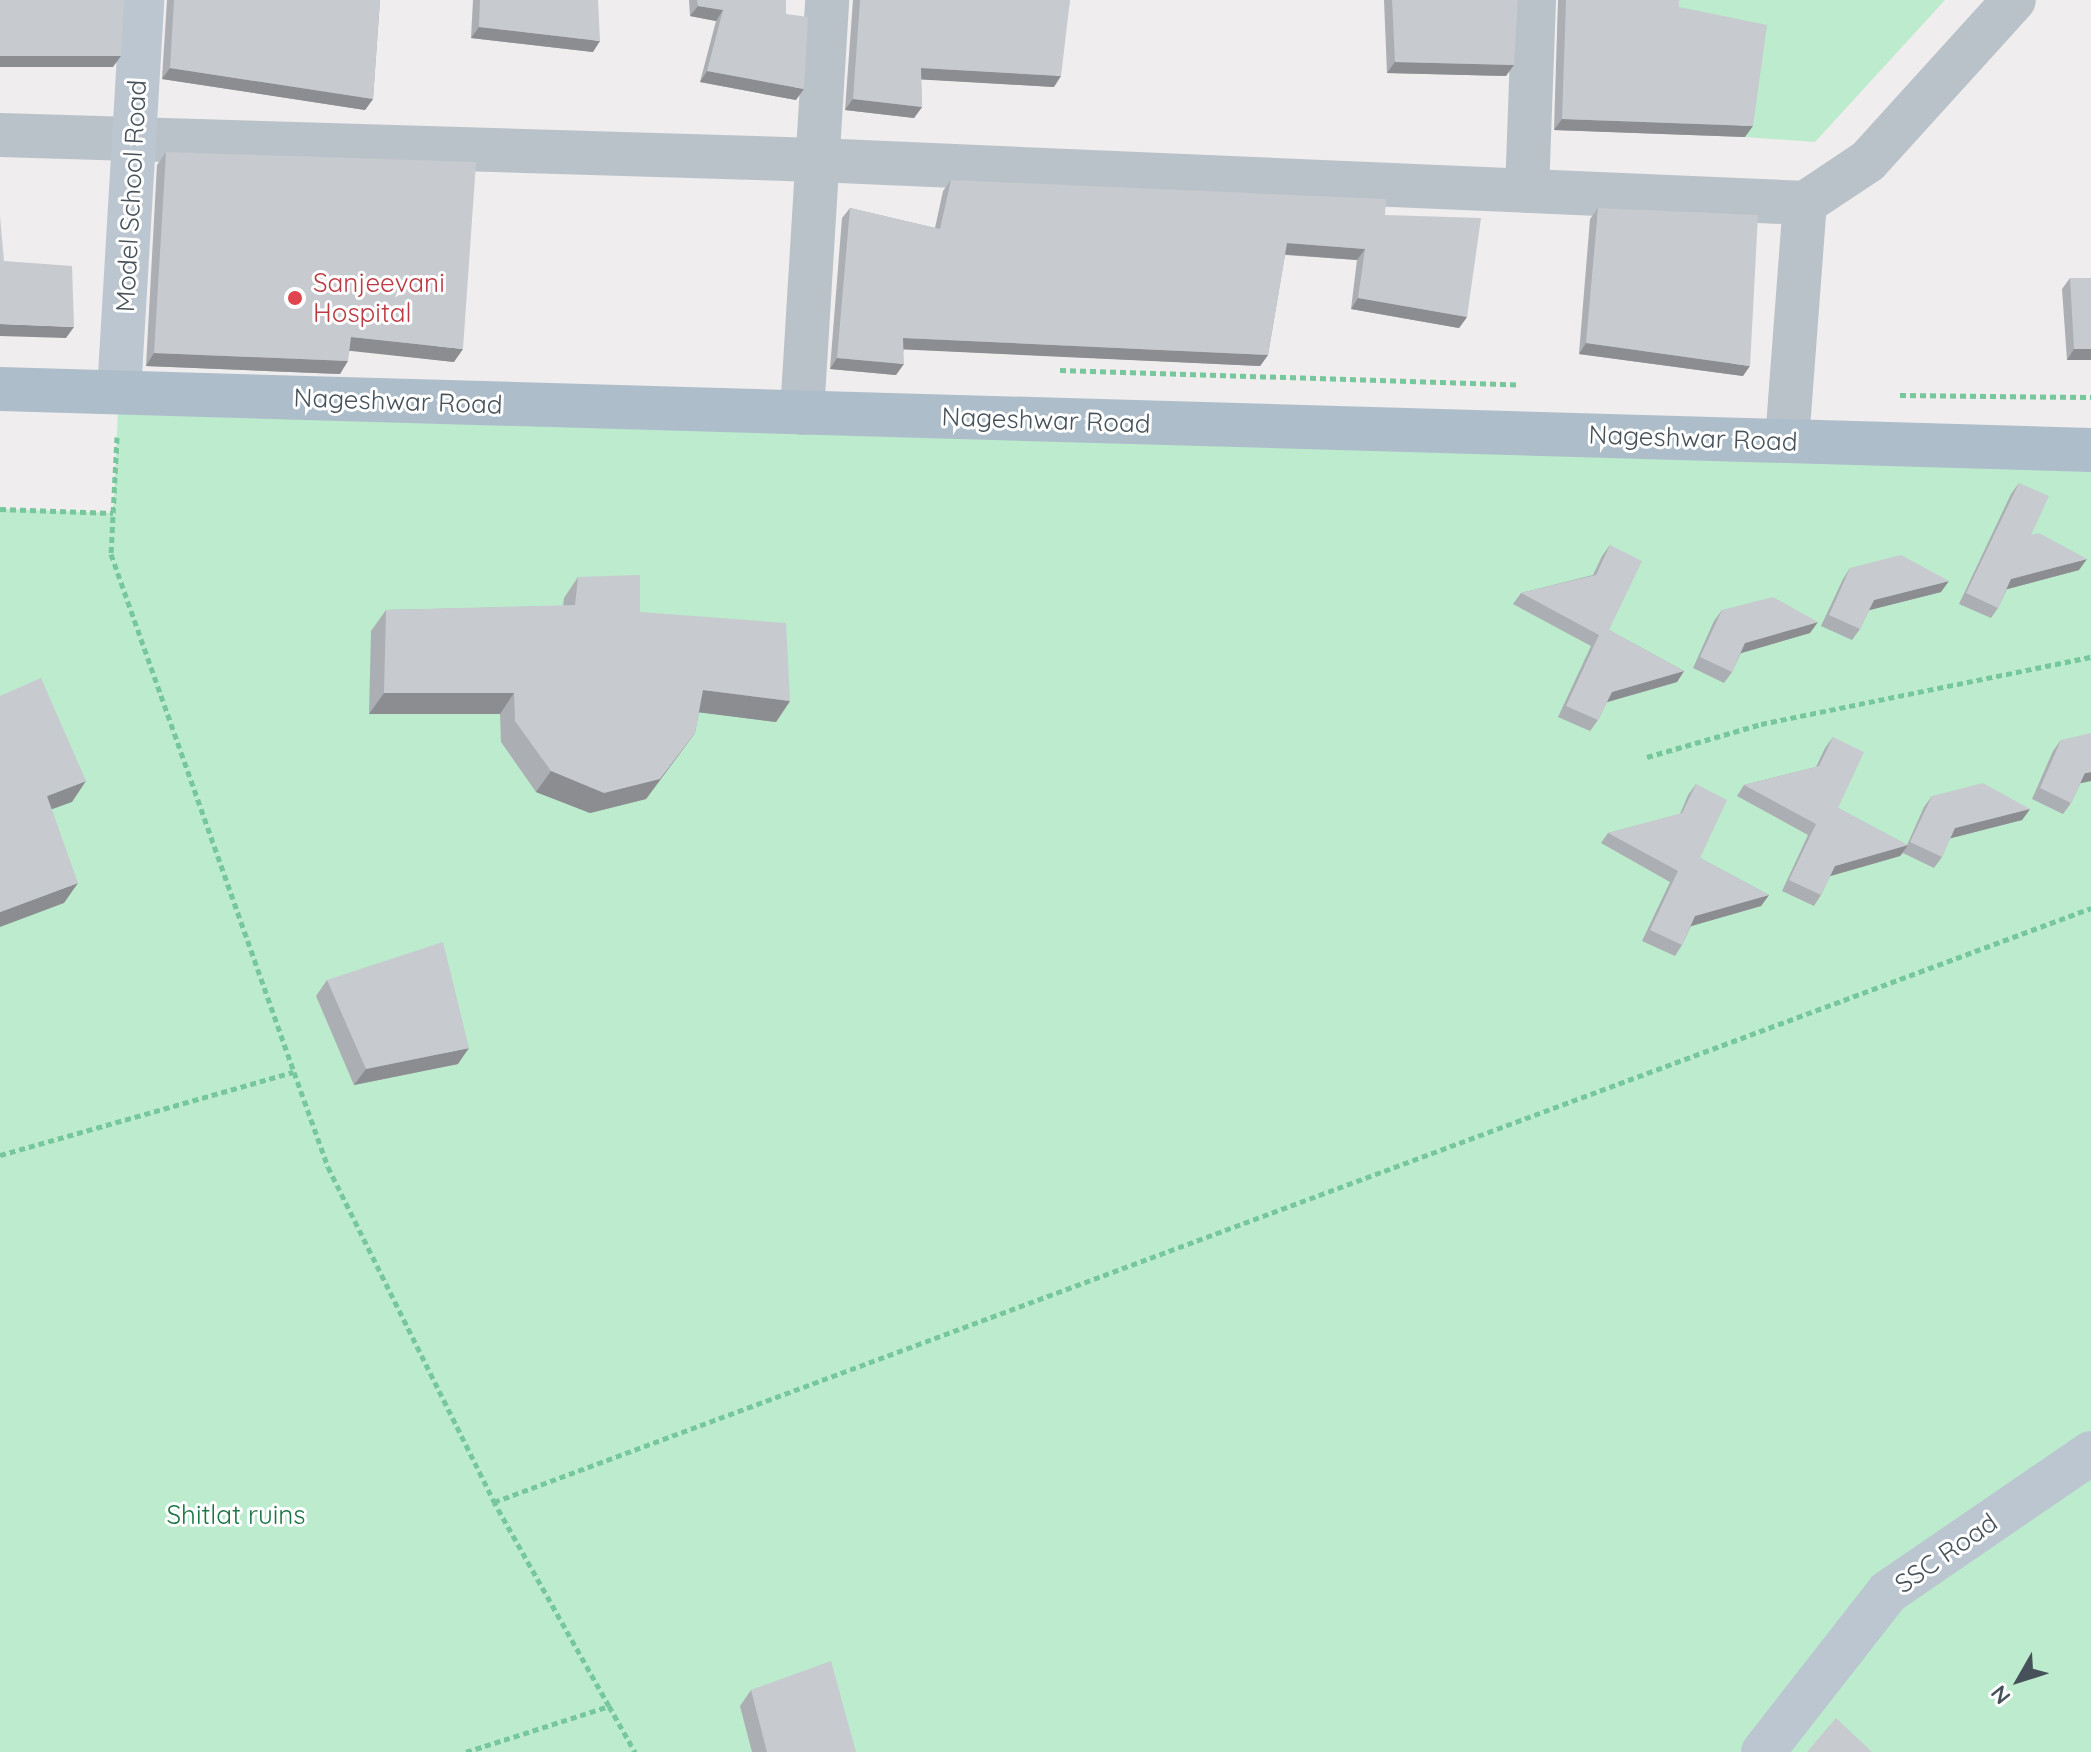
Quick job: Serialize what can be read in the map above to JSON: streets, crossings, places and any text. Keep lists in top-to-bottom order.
{
  "streets": {
    "main road": ["Nageshwar Road"],
    "street": ["Model School Road", "SSC Road"]
  },
  "crossings": [
    ["Model School Road", "Nageshwar Road"]
  ],
  "parks": ["Shitlat ruins"],
  "places": ["Sanjeevani Hospital"],
  "north": "bottom left"
}
